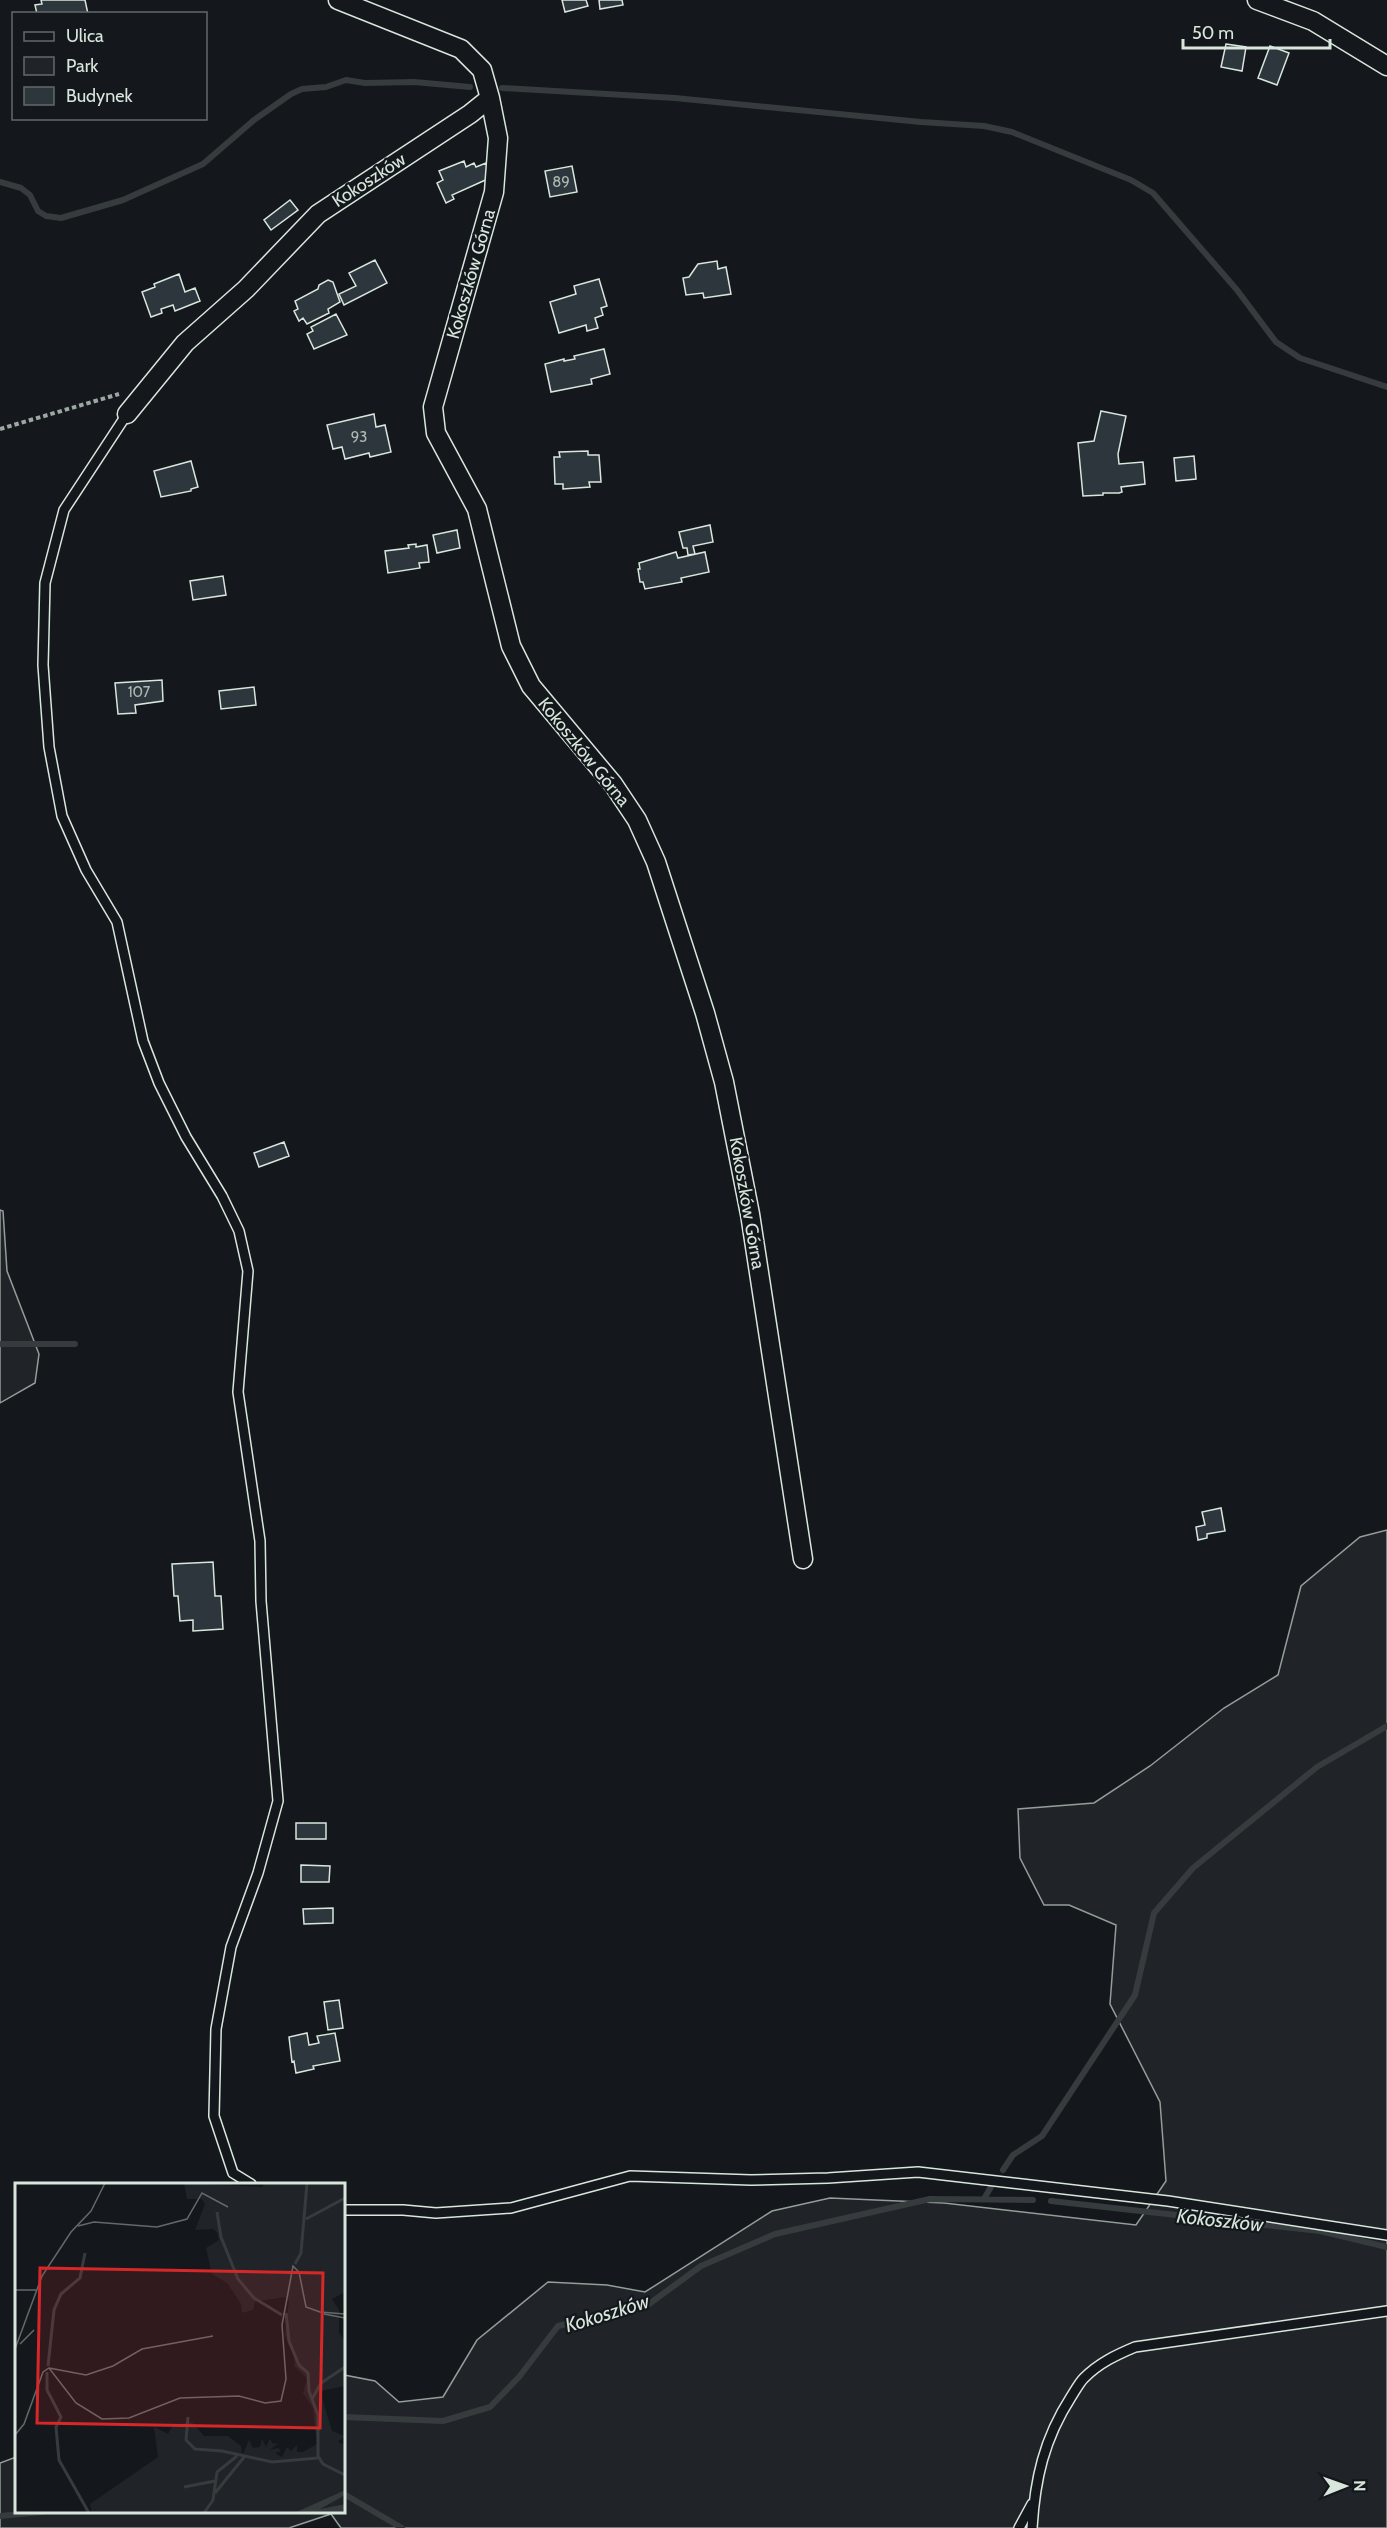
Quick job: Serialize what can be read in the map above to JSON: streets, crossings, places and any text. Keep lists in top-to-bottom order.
{
  "streets": {
    "street": ["Kokoszków", "Kokoszków Górna"]
  },
  "crossings": [
    ["Kokoszków", "Kokoszków Górna"]
  ],
  "water": ["Kokoszków"],
  "house_numbers": ["89", "93", "107"],
  "legend": ["Ulica", "Park", "Budynek"],
  "scale_bar": "50 m",
  "north": "right"
}
